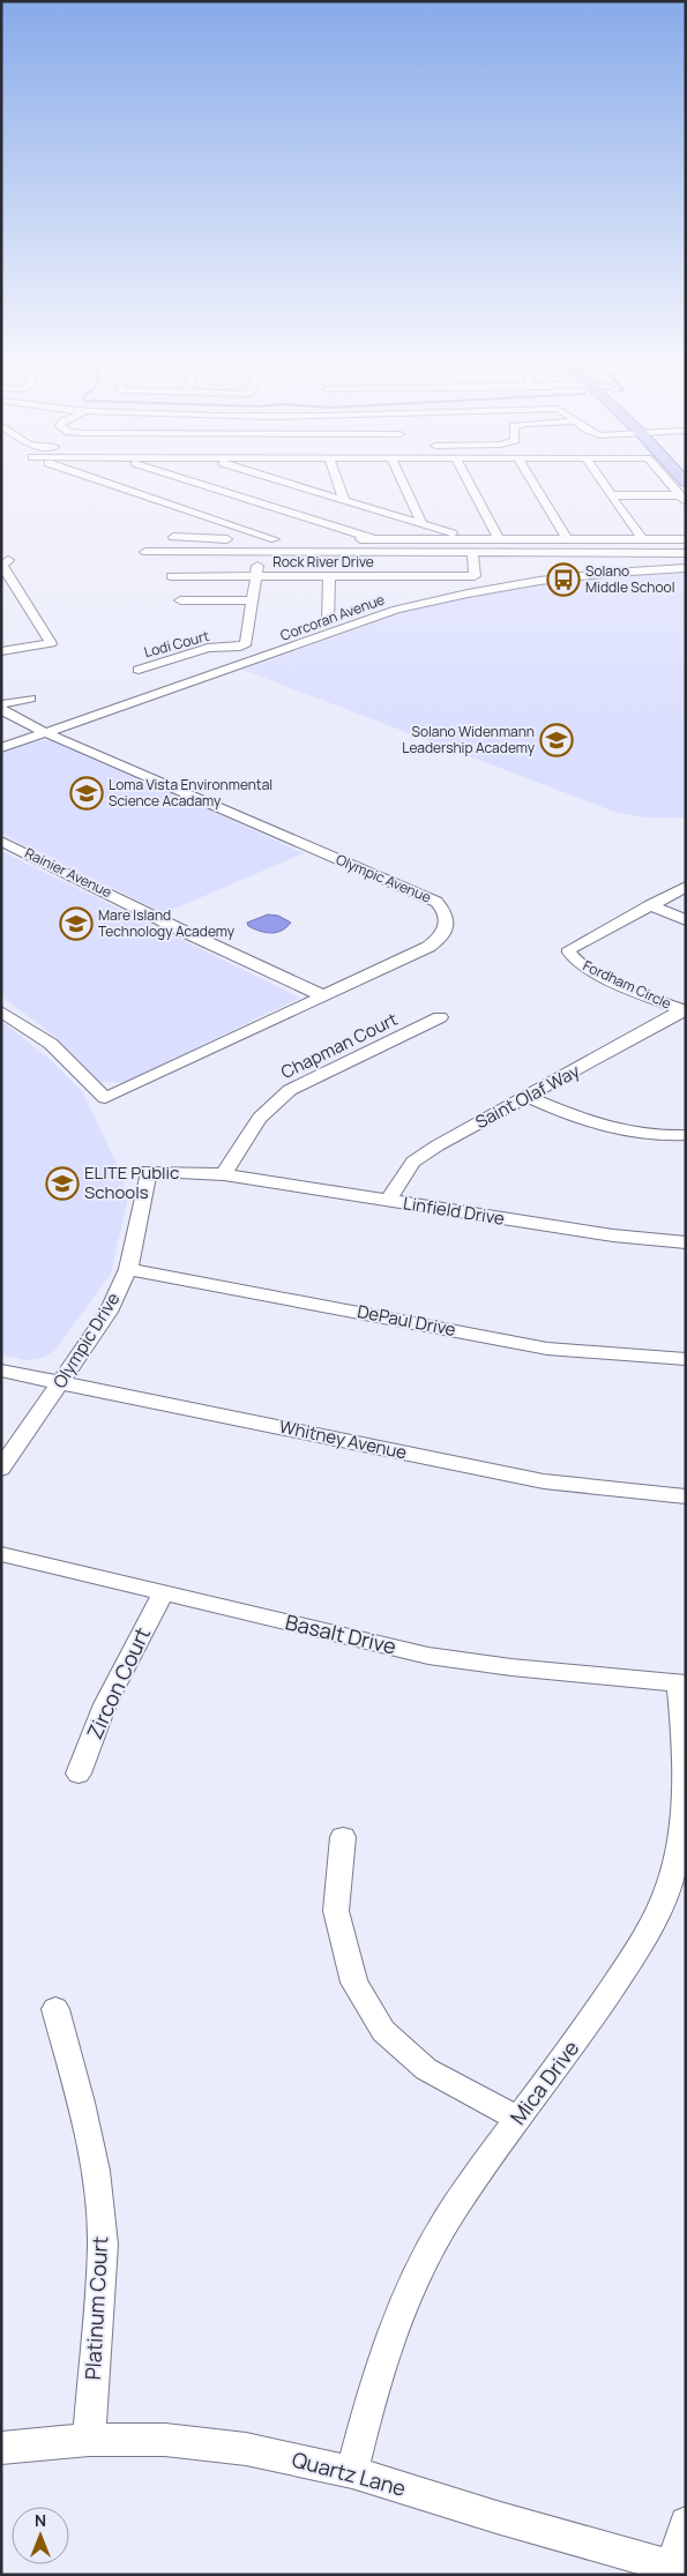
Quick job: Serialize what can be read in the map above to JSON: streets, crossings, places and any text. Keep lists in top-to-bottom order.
{
  "streets": {
    "street": [
      "Rock River Drive",
      "Corcoran Avenue",
      "Lodi Court",
      "Rainier Avenue",
      "Olympic Avenue",
      "Fordham Circle",
      "Chapman Court",
      "Saint Olaf Way",
      "Linfield Drive",
      "DePaul Drive",
      "Olympic Drive",
      "Whitney Avenue",
      "Basalt Drive",
      "Zircon Court",
      "Mica Drive",
      "Platinum Court",
      "Quartz Lane"
    ]
  },
  "crossings": [
    ["Corcoran Avenue", "Olympic Avenue"],
    ["Rainier Avenue", "Olympic Avenue"],
    ["Fordham Circle", "Saint Olaf Way"],
    ["Chapman Court", "Linfield Drive"],
    ["Chapman Court", "Olympic Drive"],
    ["Saint Olaf Way", "Linfield Drive"],
    ["Linfield Drive", "Olympic Drive"],
    ["DePaul Drive", "Olympic Drive"],
    ["Olympic Drive", "Whitney Avenue"],
    ["Basalt Drive", "Zircon Court"],
    ["Basalt Drive", "Mica Drive"],
    ["Mica Drive", "Quartz Lane"],
    ["Platinum Court", "Quartz Lane"]
  ],
  "places": {
    "bus stop": ["Solano Middle School"],
    "school or university": [
      "Solano Widenmann Leadership Academy",
      "Loma Vista Environmental Science Acadamy",
      "Mare Island Technology Academy",
      "ELITE Public Schools"
    ]
  },
  "north": "top"
}
